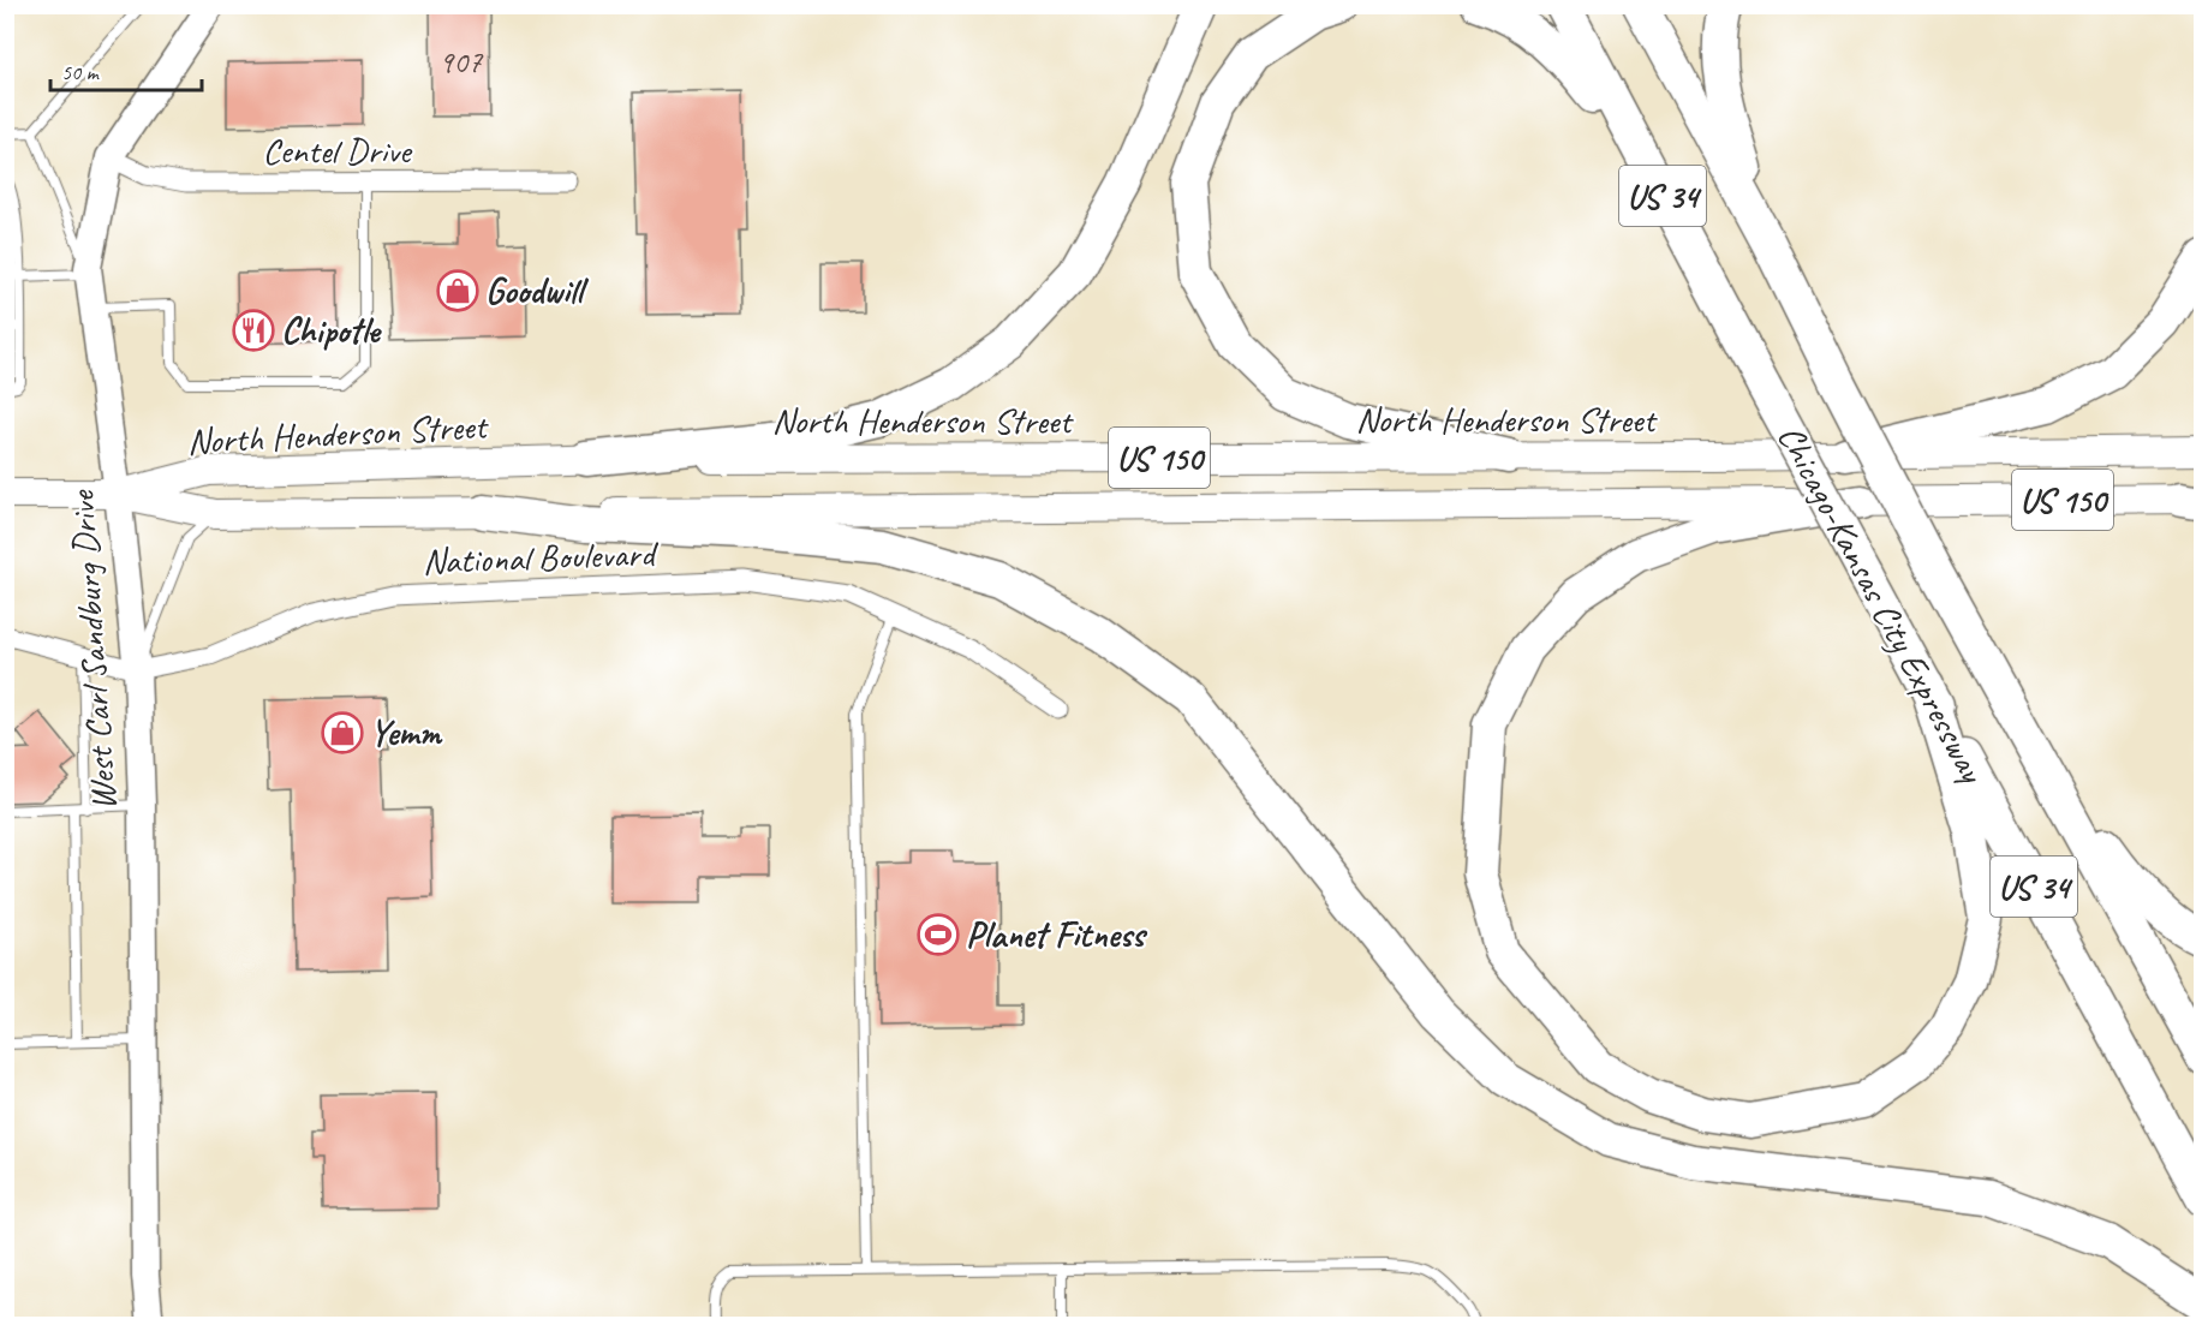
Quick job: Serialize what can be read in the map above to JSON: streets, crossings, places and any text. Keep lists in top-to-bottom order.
{
  "streets": {
    "highway": ["US 34", "Chicago-Kansas City Expressway"],
    "main road": ["North Henderson Street", "US 150"],
    "street": ["Centel Drive", "National Boulevard", "West Carl Sandburg Drive"]
  },
  "crossings": [
    ["Centel Drive", "West Carl Sandburg Drive"],
    ["North Henderson Street", "West Carl Sandburg Drive"],
    ["National Boulevard", "West Carl Sandburg Drive"]
  ],
  "places": {
    "shop": ["Goodwill", "Yemm"],
    "restaurant": ["Chipotle"],
    "sports": ["Planet Fitness"]
  },
  "house_numbers": ["907"],
  "scale_bar": "50 m"
}
